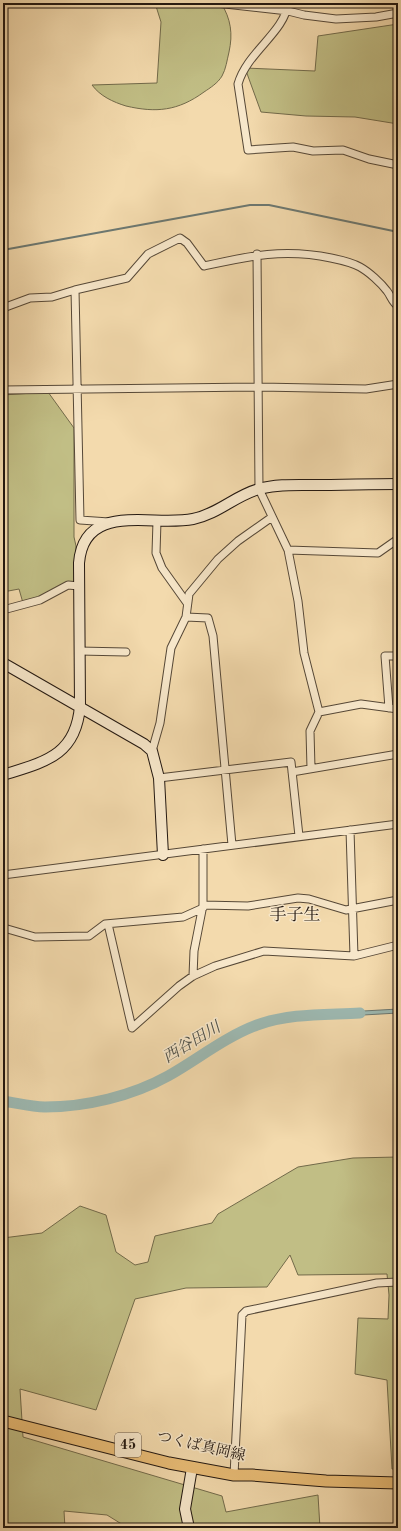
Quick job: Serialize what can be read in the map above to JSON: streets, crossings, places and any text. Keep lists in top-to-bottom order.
{
  "streets": {
    "main road": ["45", "つくば真岡線"]
  },
  "districts": ["手子生"],
  "water": ["西谷田川"]
}
